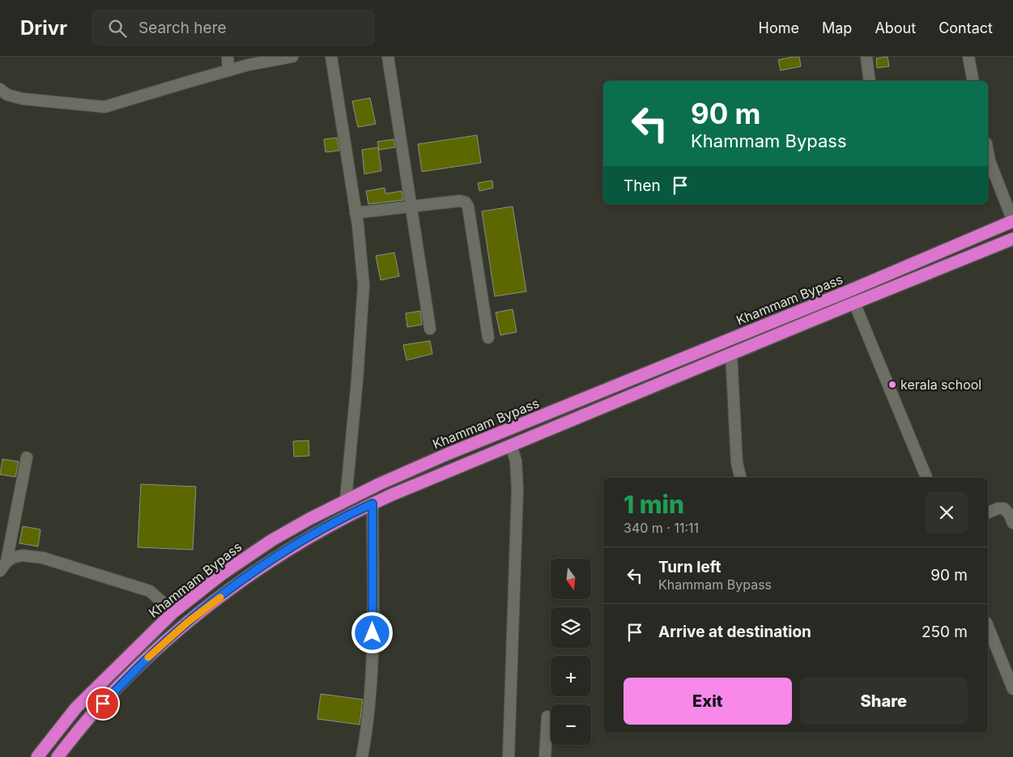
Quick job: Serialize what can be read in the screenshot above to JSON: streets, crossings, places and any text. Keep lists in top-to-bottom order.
{
  "streets": {
    "highway": ["Khammam Bypass"]
  },
  "places": ["kerala school"],
  "north": "bottom",
  "page": {
    "header": "Drivr",
    "search": "Search here",
    "nav": [
      "Home",
      "Map",
      "About",
      "Contact"
    ],
    "turn": ["90 m", "Khammam Bypass"],
    "then": "Then",
    "heading": ["1 min", "340 m · 11:11"],
    "list": [
      {
        "name": "Turn left",
        "note": "Khammam Bypass",
        "value": "90 m"
      },
      {
        "name": "Arrive at destination",
        "value": "250 m"
      }
    ],
    "map_buttons": ["+", "−"],
    "buttons": ["Exit", "Share"]
  }
}
